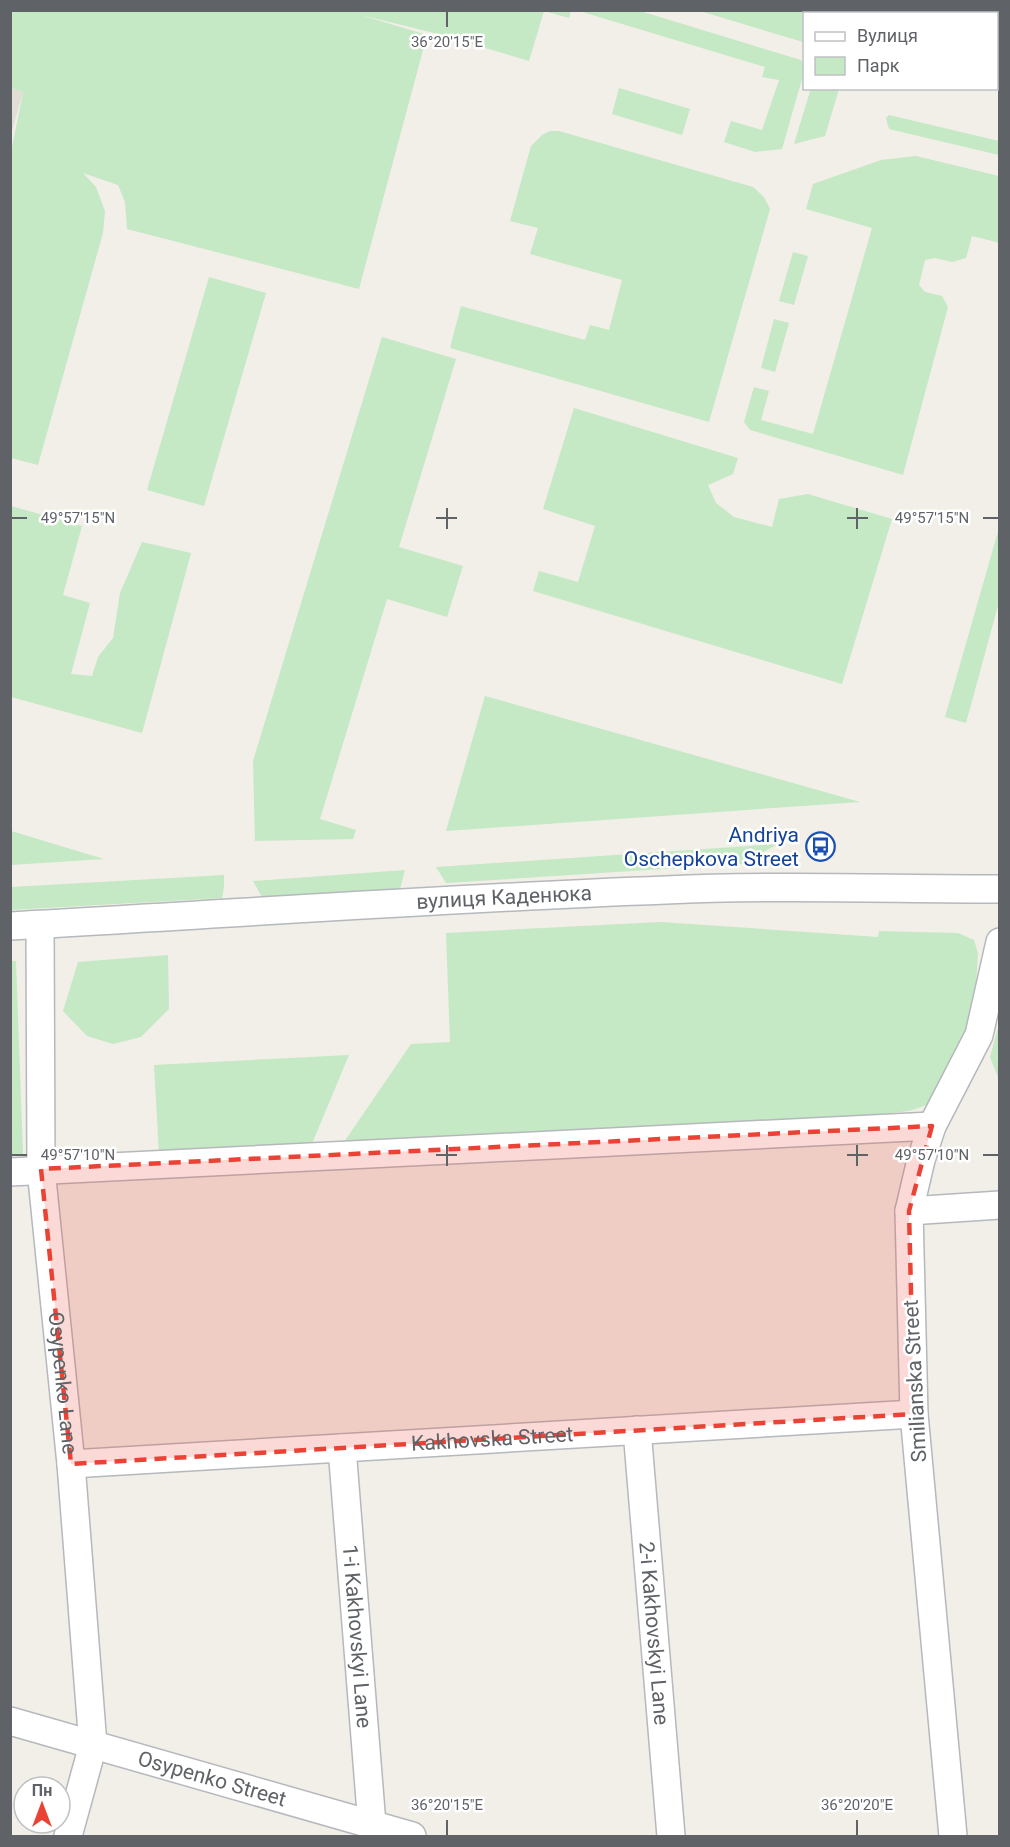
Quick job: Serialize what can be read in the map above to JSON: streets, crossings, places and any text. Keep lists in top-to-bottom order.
{
  "streets": {
    "street": [
      "вулиця Каденюка",
      "Smilianska Street",
      "Osypenko Lane",
      "Kakhovska Street",
      "2-i Kakhovskyi Lane",
      "1-i Kakhovskyi Lane",
      "Osypenko Street"
    ]
  },
  "crossings": [
    ["вулиця Каденюка", "Osypenko Lane"],
    ["Smilianska Street", "Kakhovska Street"],
    ["Osypenko Lane", "Kakhovska Street"],
    ["Osypenko Lane", "Osypenko Street"],
    ["Kakhovska Street", "2-i Kakhovskyi Lane"],
    ["Kakhovska Street", "1-i Kakhovskyi Lane"],
    ["1-i Kakhovskyi Lane", "Osypenko Street"]
  ],
  "places": {
    "bus stop": ["Andriya Oschepkova Street"]
  },
  "legend": ["Вулиця", "Парк"],
  "north": "top",
  "coordinates": [
    "36°20'15\"E",
    "49°57'15\"N",
    "49°57'10\"N",
    "36°20'20\"E"
  ]
}
